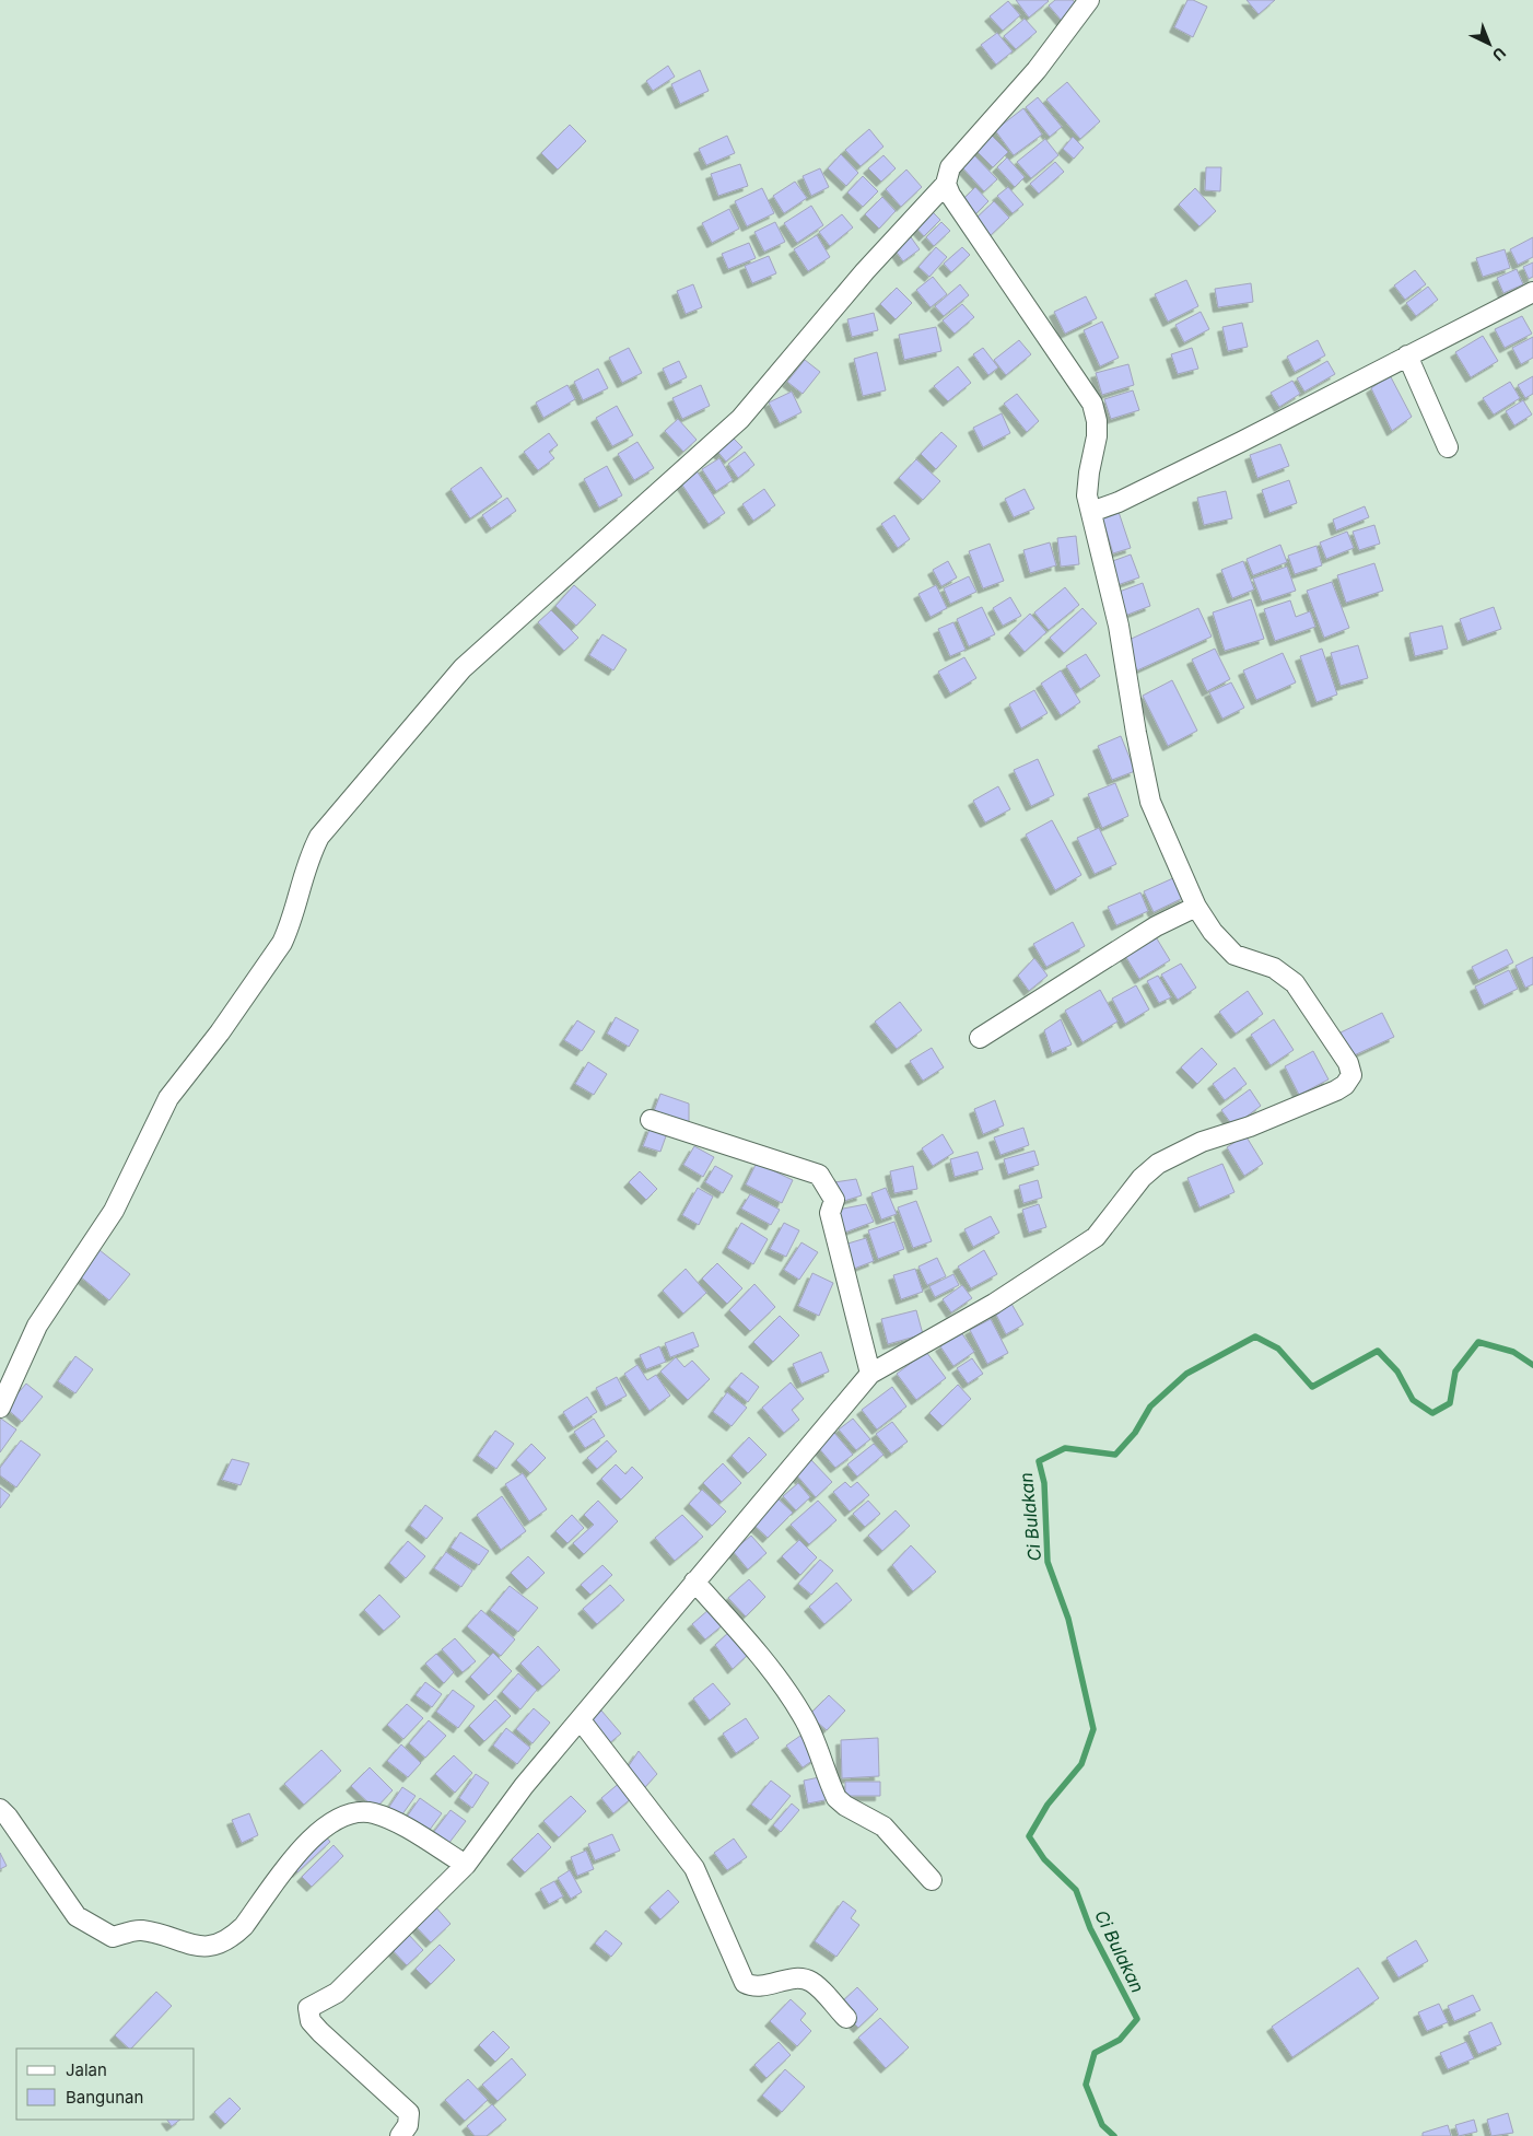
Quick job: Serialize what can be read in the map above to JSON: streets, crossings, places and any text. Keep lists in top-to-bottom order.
{
  "water": ["Ci Bulakan"],
  "legend": ["Jalan", "Bangunan"],
  "north": "bottom right"
}
